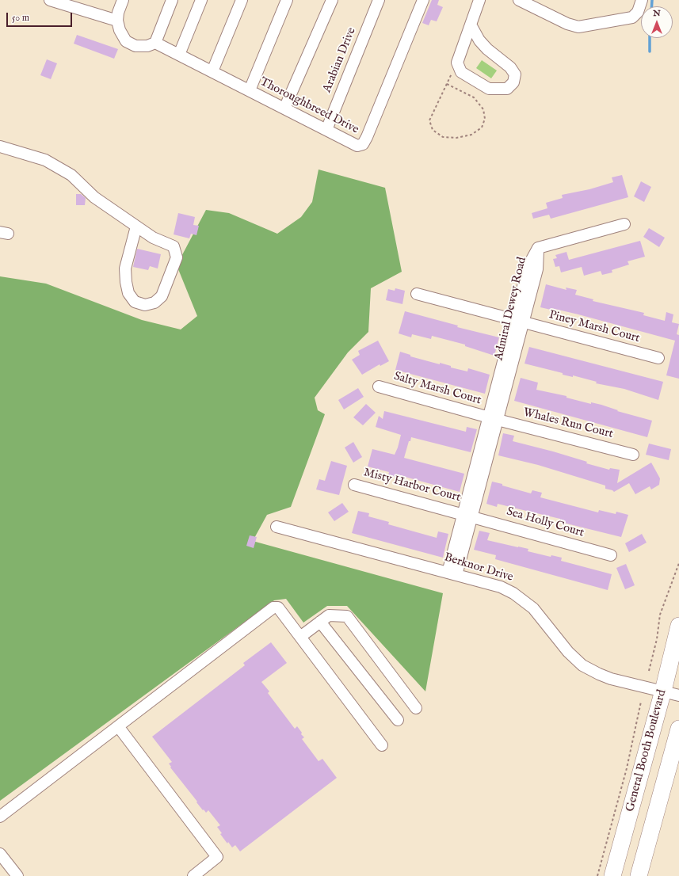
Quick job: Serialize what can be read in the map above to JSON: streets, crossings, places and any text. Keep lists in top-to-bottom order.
{
  "streets": {
    "highway": ["General Booth Boulevard"],
    "street": [
      "Arabian Drive",
      "Thoroughbreed Drive",
      "Admiral Dewey Road",
      "Piney Marsh Court",
      "Salty Marsh Court",
      "Whales Run Court",
      "Misty Harbor Court",
      "Sea Holly Court",
      "Berknor Drive"
    ]
  },
  "crossings": [
    ["Arabian Drive", "Thoroughbreed Drive"],
    ["Admiral Dewey Road", "Piney Marsh Court"],
    ["Admiral Dewey Road", "Salty Marsh Court"],
    ["Admiral Dewey Road", "Whales Run Court"],
    ["Admiral Dewey Road", "Misty Harbor Court"],
    ["Admiral Dewey Road", "Sea Holly Court"],
    ["Admiral Dewey Road", "Berknor Drive"],
    ["Salty Marsh Court", "Whales Run Court"],
    ["Misty Harbor Court", "Sea Holly Court"],
    ["Berknor Drive", "General Booth Boulevard"]
  ],
  "scale_bar": "50 m",
  "north": "top"
}
